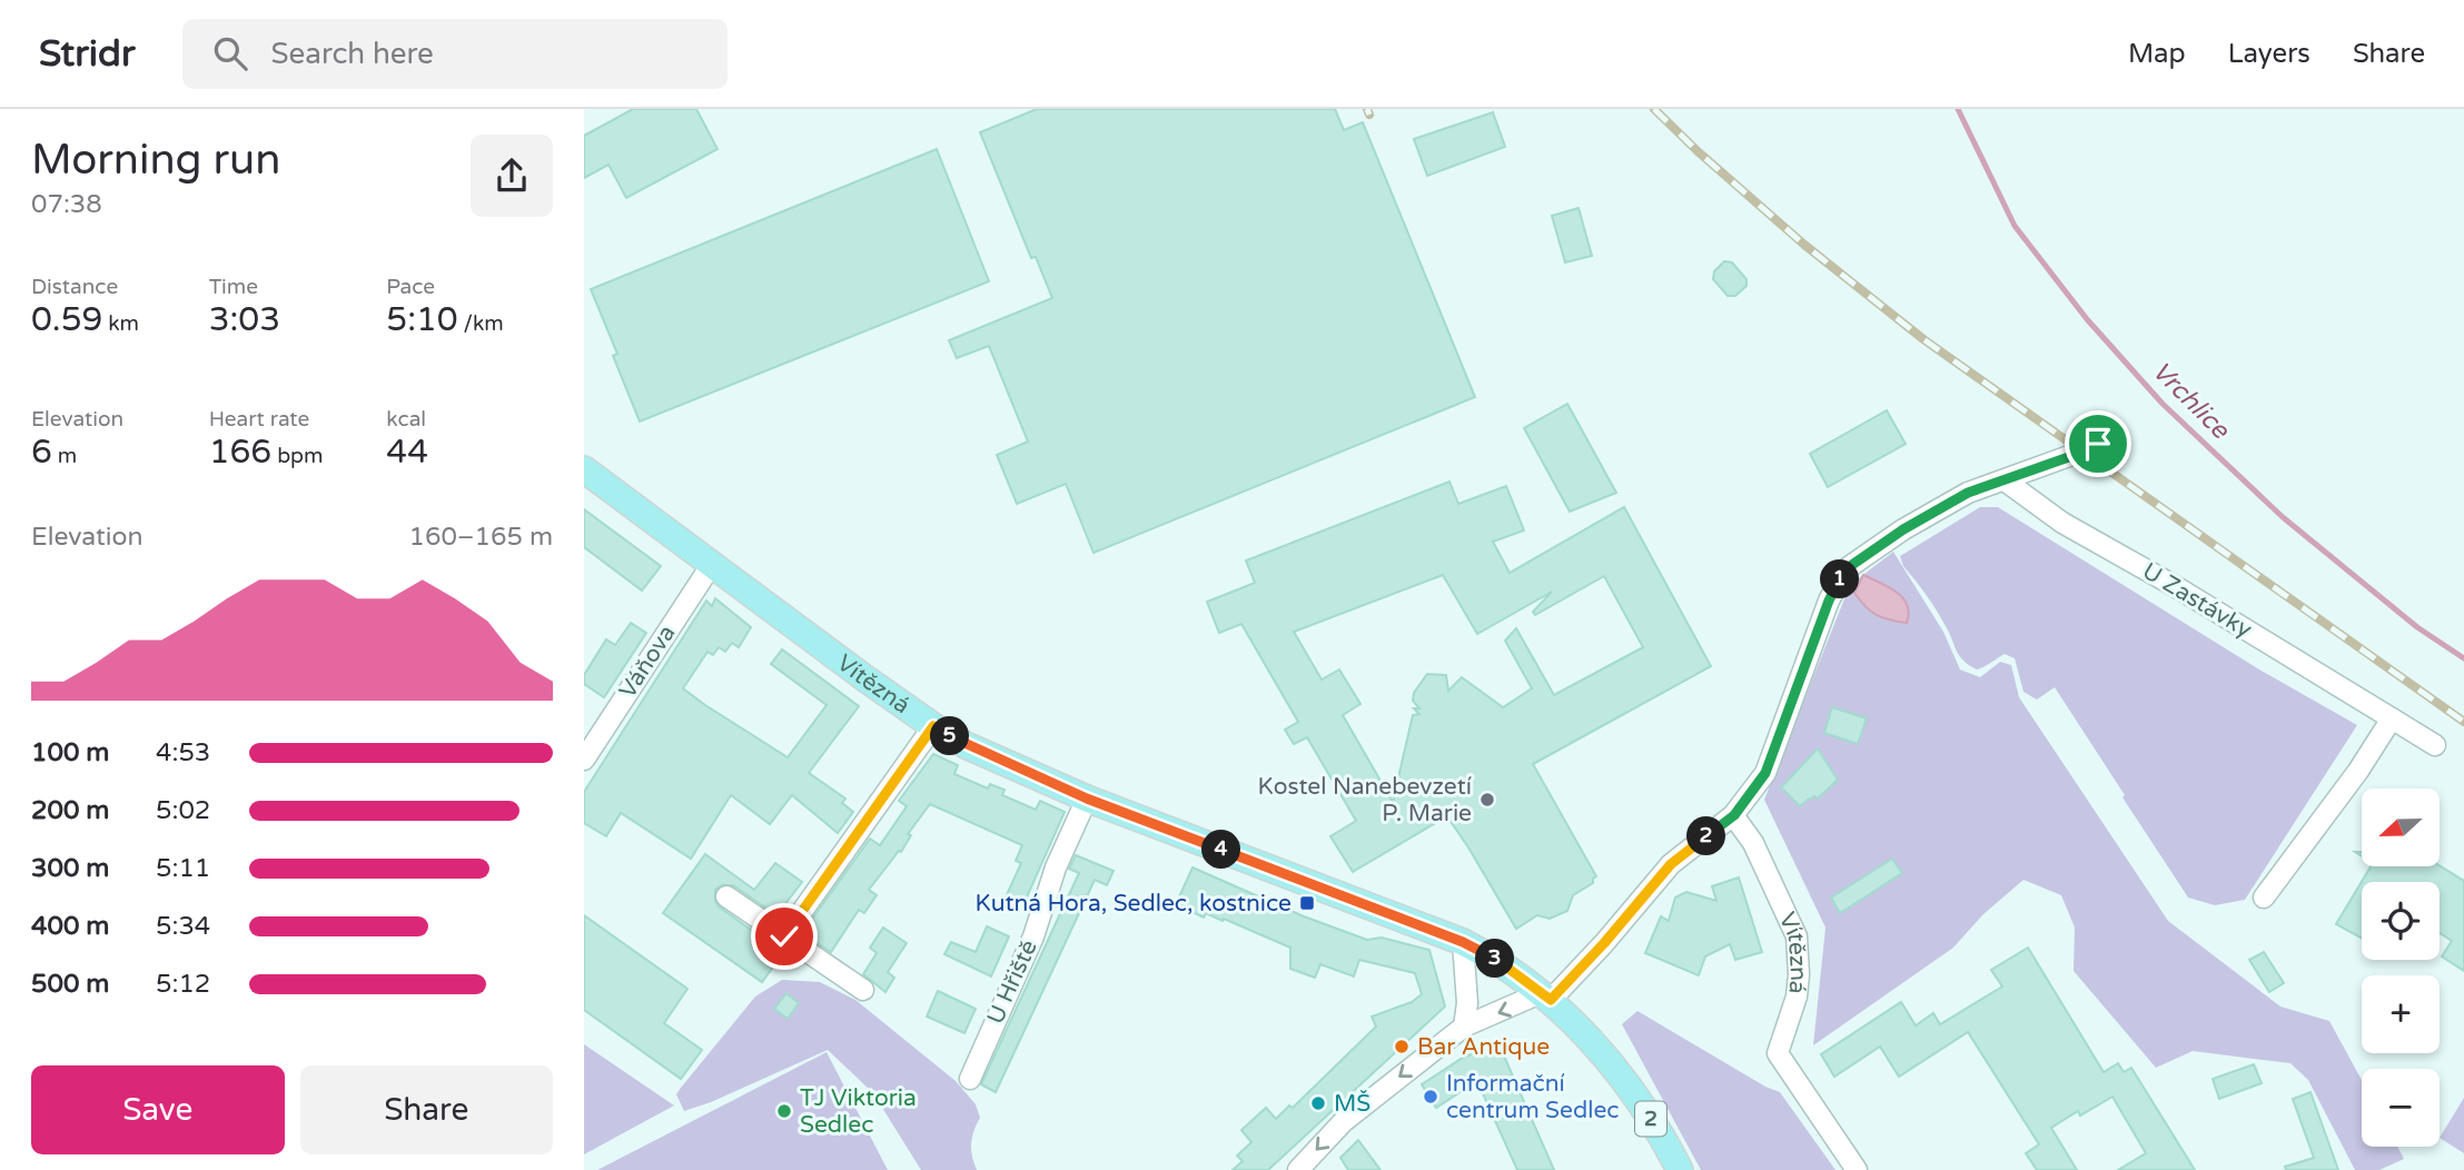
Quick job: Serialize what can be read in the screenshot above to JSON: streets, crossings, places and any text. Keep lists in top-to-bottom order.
{
  "streets": {
    "main road": ["Vítězná", "2"],
    "street": ["U Zastávky", "Váňova", "U Hřiště"]
  },
  "crossings": [
    ["Váňova", "Vítězná"],
    ["Vítězná", "U Hřiště"]
  ],
  "water": ["Vrchlice"],
  "places": {
    "other": [
      "Kostel Nanebevzetí P. Marie",
      "Bar Antique",
      "Informační centrum Sedlec",
      "MŠ",
      "TJ Viktoria Sedlec"
    ],
    "transit": ["Kutná Hora, Sedlec, kostnice"]
  },
  "north": "left",
  "page": {
    "header": "Stridr",
    "search": "Search here",
    "nav": ["Map", "Layers", "Share"],
    "heading": ["Morning run", "07:38"],
    "stats": [
      ["Distance", "0.59 km"],
      ["Time", "3:03"],
      ["Pace", "5:10 /km"],
      ["Elevation", "6 m"],
      ["Heart rate", "166 bpm"],
      ["kcal", "44"]
    ],
    "chart": ["Elevation", "160–165 m"],
    "pins": [
      "1",
      "5",
      "2",
      "4",
      "3"
    ],
    "list": [
      {
        "name": "100 m",
        "note": "4:53"
      },
      {
        "name": "200 m",
        "note": "5:02"
      },
      {
        "name": "300 m",
        "note": "5:11"
      },
      {
        "name": "400 m",
        "note": "5:34"
      },
      {
        "name": "500 m",
        "note": "5:12"
      }
    ],
    "map_buttons": ["+", "−"],
    "buttons": ["Save", "Share"]
  }
}
